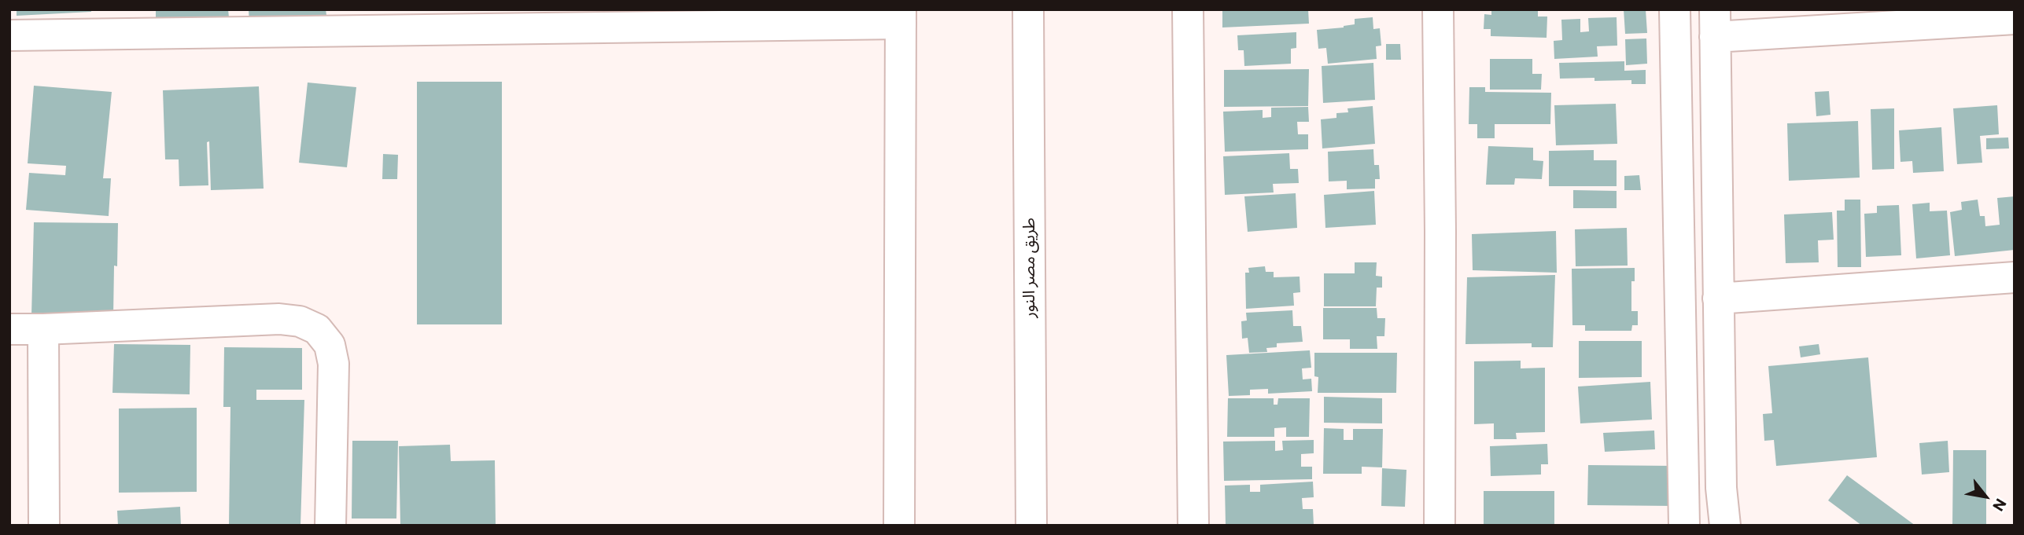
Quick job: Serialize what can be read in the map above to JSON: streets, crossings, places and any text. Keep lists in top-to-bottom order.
{
  "streets": {
    "street": ["طريق مصر النور"]
  },
  "north": "bottom right"
}
